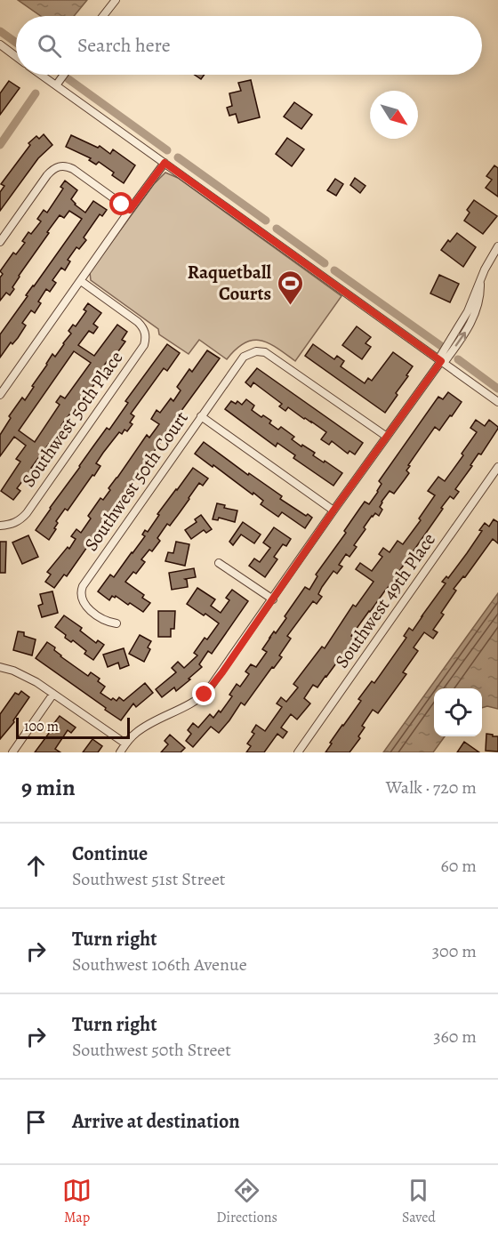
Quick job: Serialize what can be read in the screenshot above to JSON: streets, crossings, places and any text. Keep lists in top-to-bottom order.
{
  "streets": {
    "street": ["Southwest 50th Place", "Southwest 50th Court", "Southwest 49th Place"]
  },
  "places": {
    "sports": ["Raquetball Courts"]
  },
  "scale_bar": "100 m",
  "north": "bottom right",
  "page": {
    "search": "Search here",
    "scale": "100 m",
    "heading": ["9 min", "Walk · 720 m"],
    "list": [
      ["Continue", "Southwest 51st Street", "60 m"],
      ["Turn right", "Southwest 106th Avenue", "300 m"],
      ["Turn right", "Southwest 50th Street", "360 m"],
      "Arrive at destination"
    ],
    "nav": ["Map", "Directions", "Saved"]
  }
}
